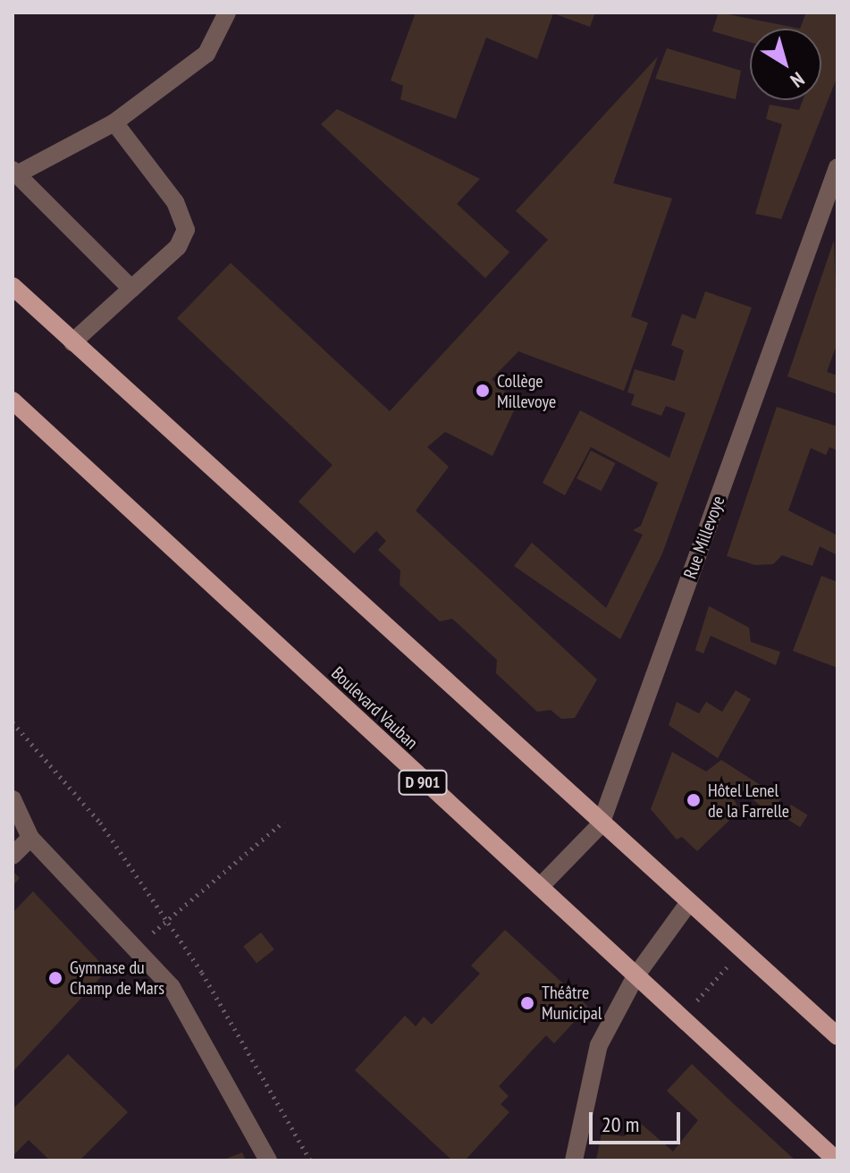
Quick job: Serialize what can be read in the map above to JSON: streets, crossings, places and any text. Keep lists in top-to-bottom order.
{
  "streets": {
    "main road": ["Boulevard Vauban", "D 901"],
    "street": ["Rue Millevoye"]
  },
  "crossings": [
    ["Rue Millevoye", "Boulevard Vauban"]
  ],
  "places": [
    "Collège Millevoye",
    "Hôtel Lenel de la Farrelle",
    "Gymnase du Champ de Mars",
    "Théâtre Municipal"
  ],
  "scale_bar": "20 m",
  "north": "bottom right"
}
